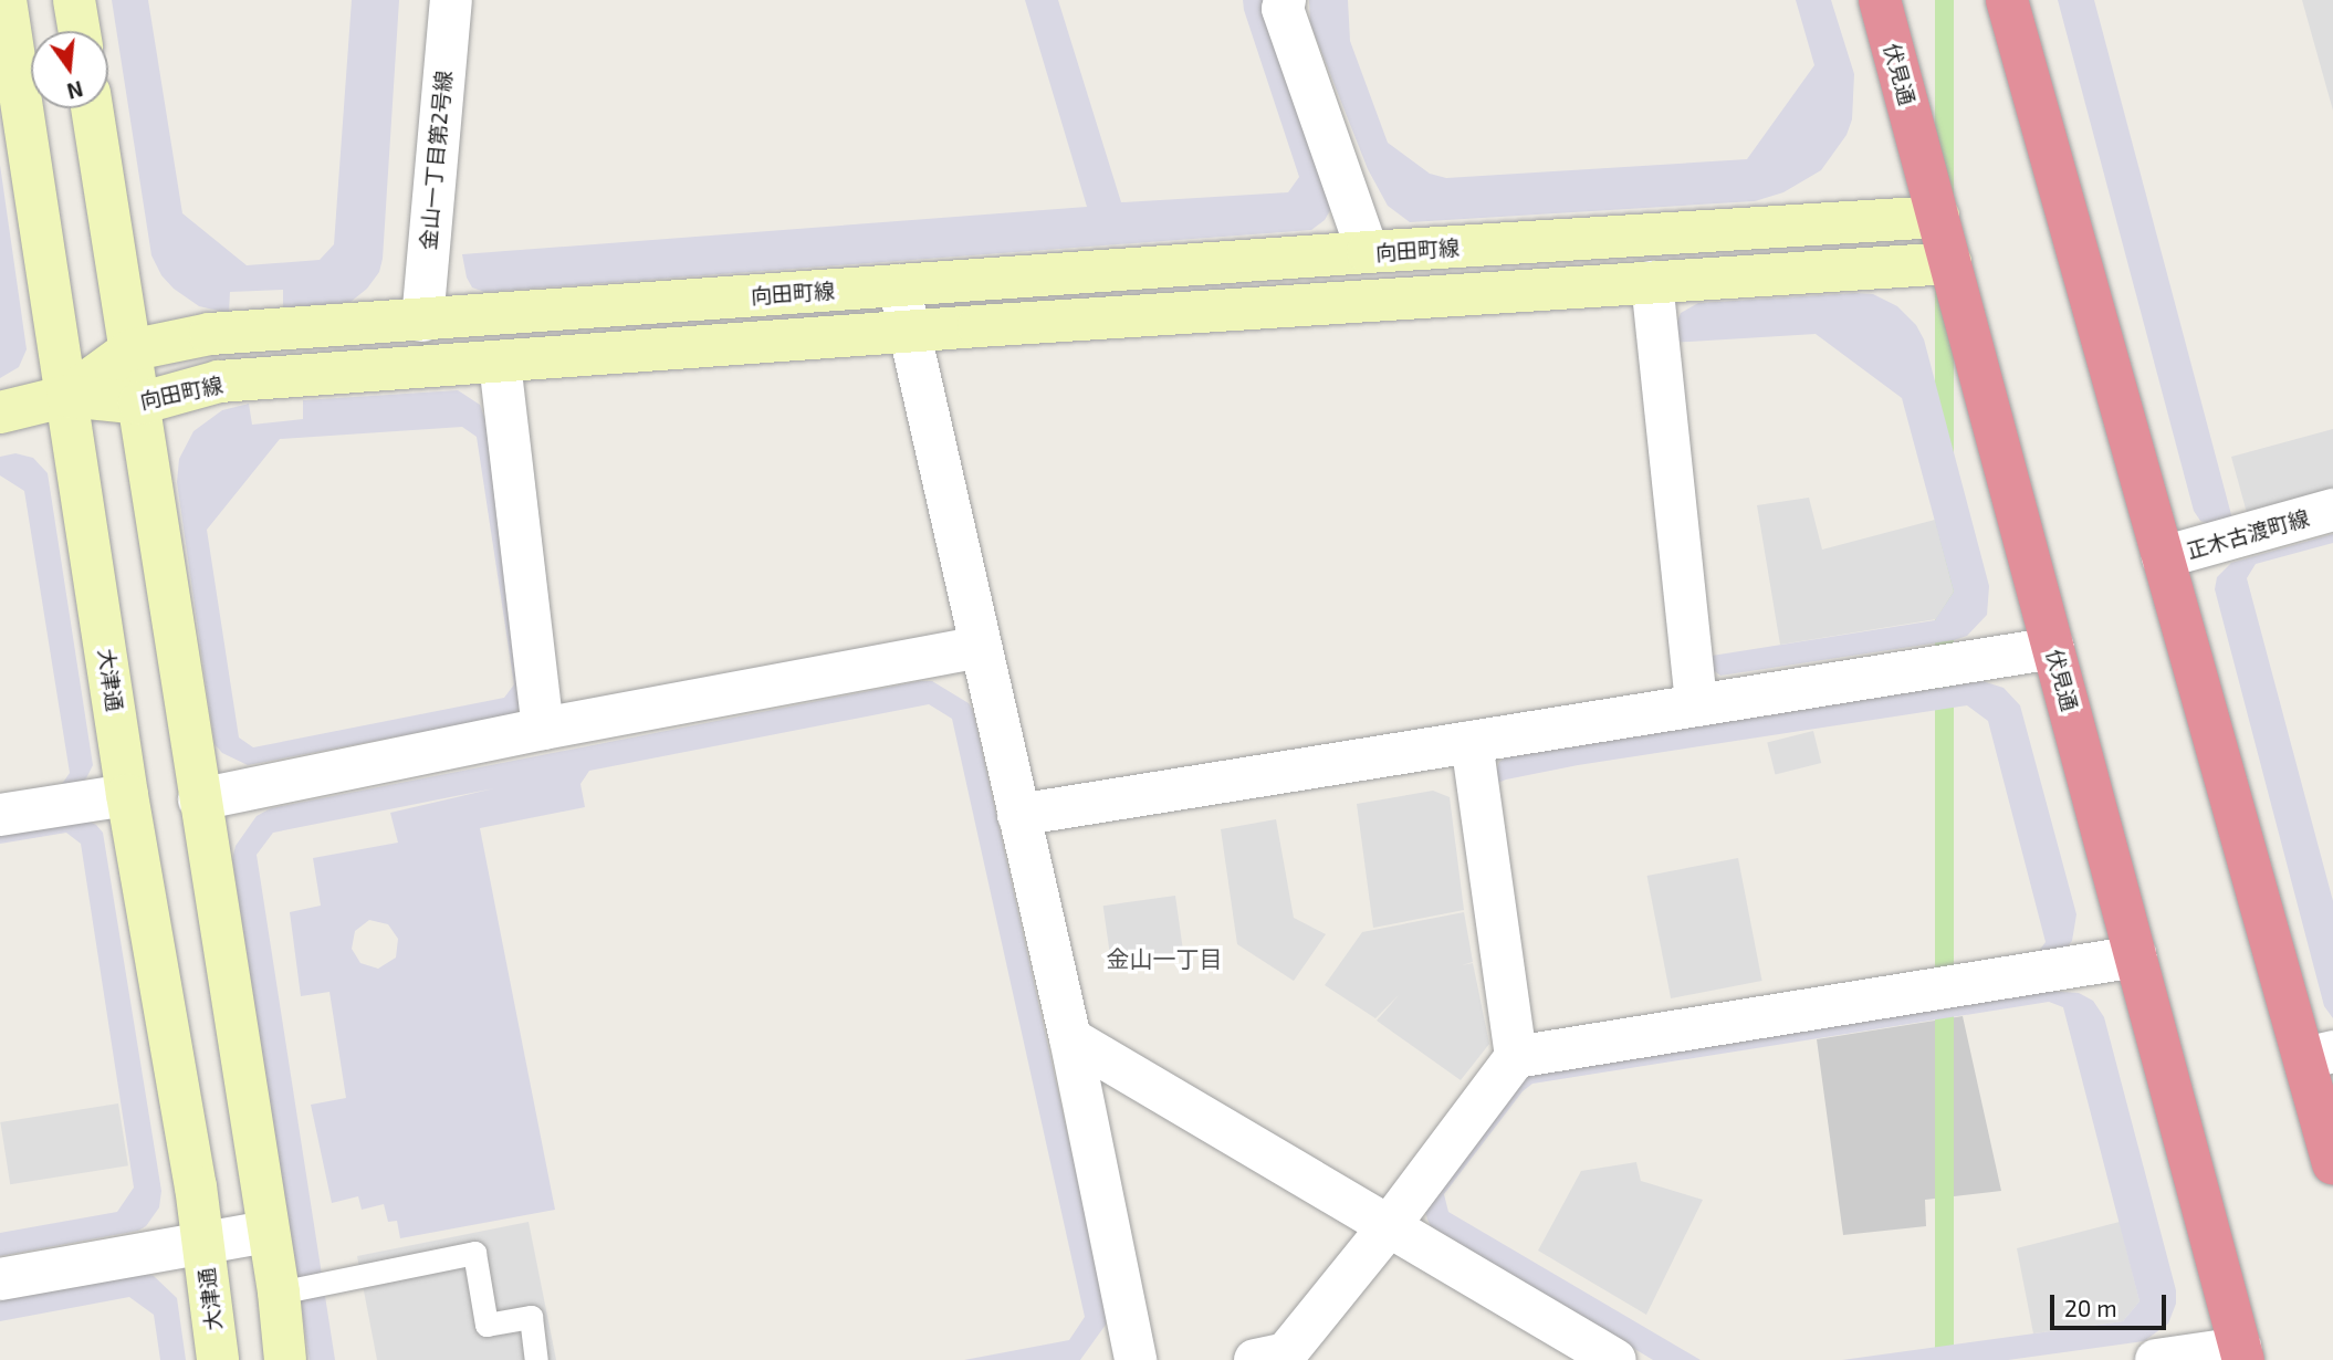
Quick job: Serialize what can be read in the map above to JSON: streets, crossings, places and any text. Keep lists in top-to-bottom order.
{
  "streets": {
    "highway": ["伏見通"],
    "street": [
      "金山一丁目第2号線",
      "向田町線",
      "正木古渡町線",
      "大津通"
    ]
  },
  "crossings": [
    ["伏見通", "向田町線"],
    ["金山一丁目第2号線", "向田町線"],
    ["向田町線", "大津通"]
  ],
  "districts": ["金山一丁目"],
  "scale_bar": "20 m",
  "north": "bottom"
}
